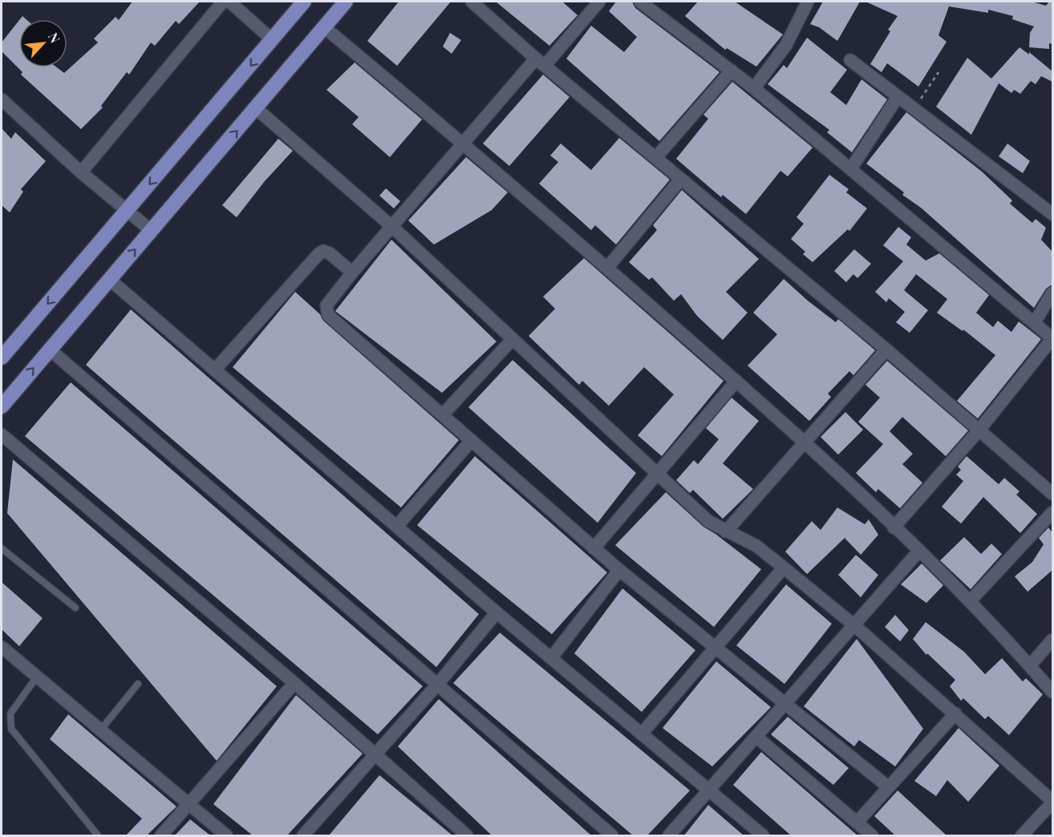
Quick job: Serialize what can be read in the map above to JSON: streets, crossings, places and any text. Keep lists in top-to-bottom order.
{
  "north": "top right"
}
